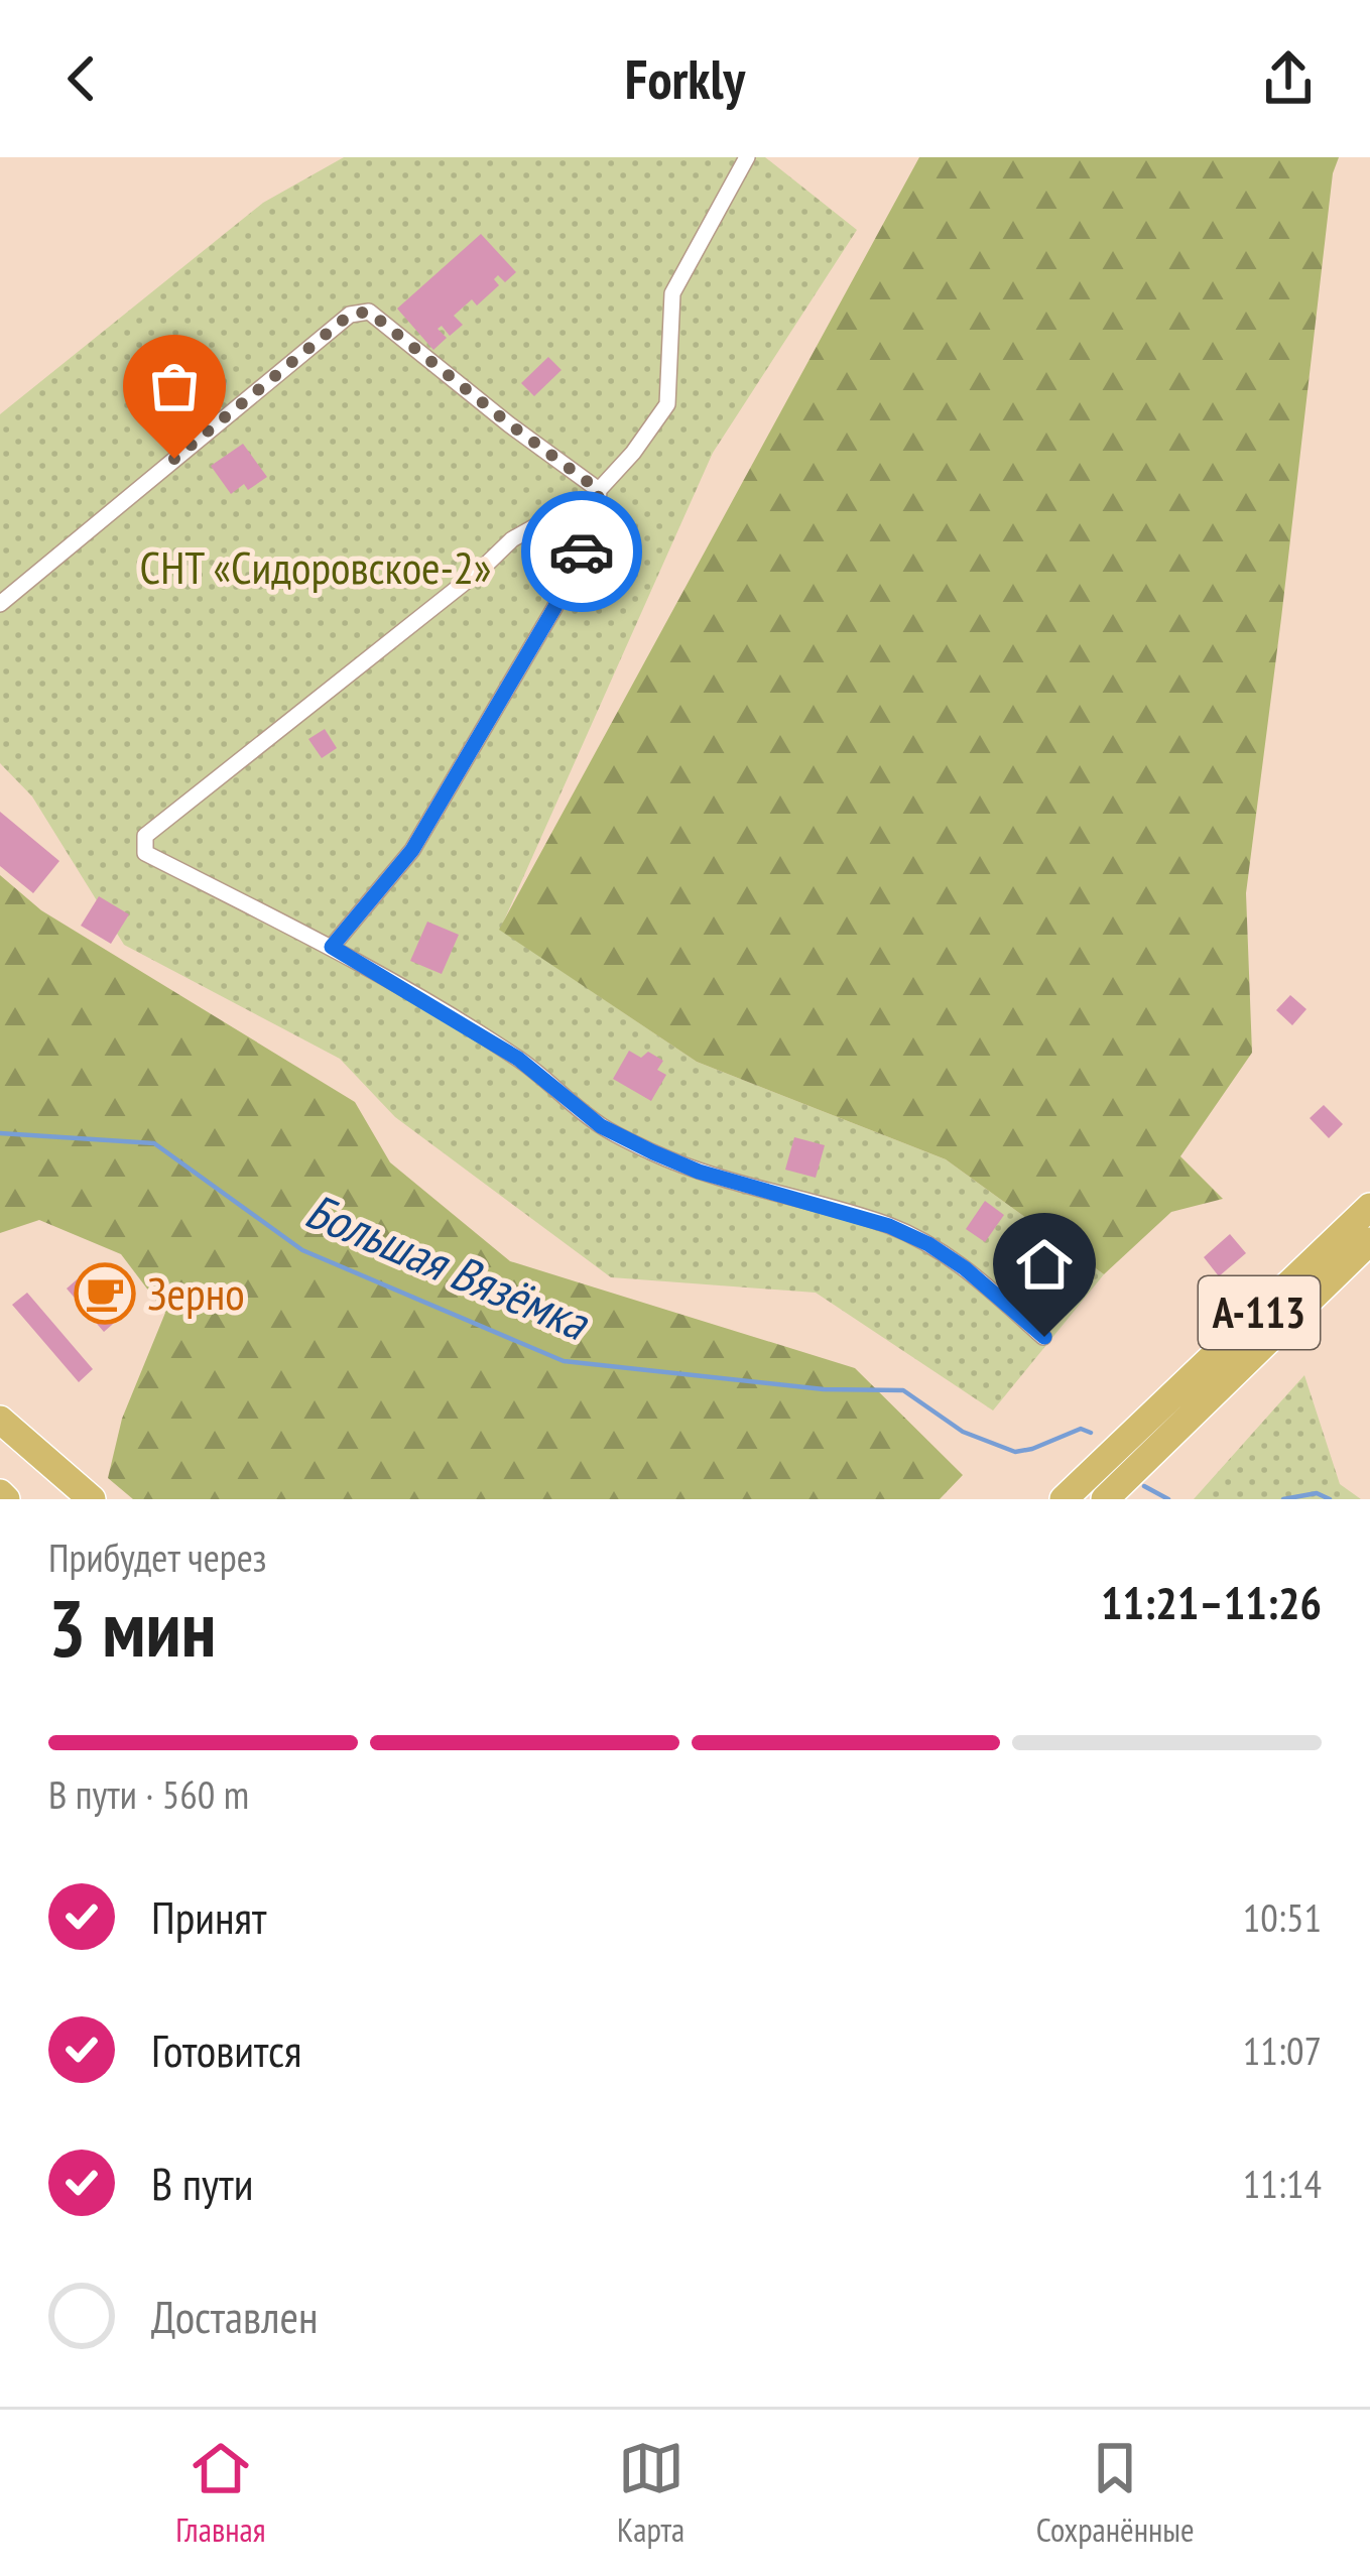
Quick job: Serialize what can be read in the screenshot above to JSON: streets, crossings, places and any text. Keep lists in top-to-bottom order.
{
  "streets": {
    "highway": ["А-113"]
  },
  "water": ["Большая Вязёмка"],
  "parks": ["СНТ «Сидоровское-2»"],
  "places": {
    "cafe": ["Зерно"]
  },
  "page": {
    "header": "Forkly",
    "heading": ["3 мин", "Прибудет через", "11:21–11:26"],
    "bar": "В пути · 560 m",
    "list": [
      ["Принят", "10:51"],
      ["Готовится", "11:07"],
      ["В пути", "11:14"],
      "Доставлен"
    ],
    "tabs": ["Главная", "Карта", "Сохранённые"]
  }
}
